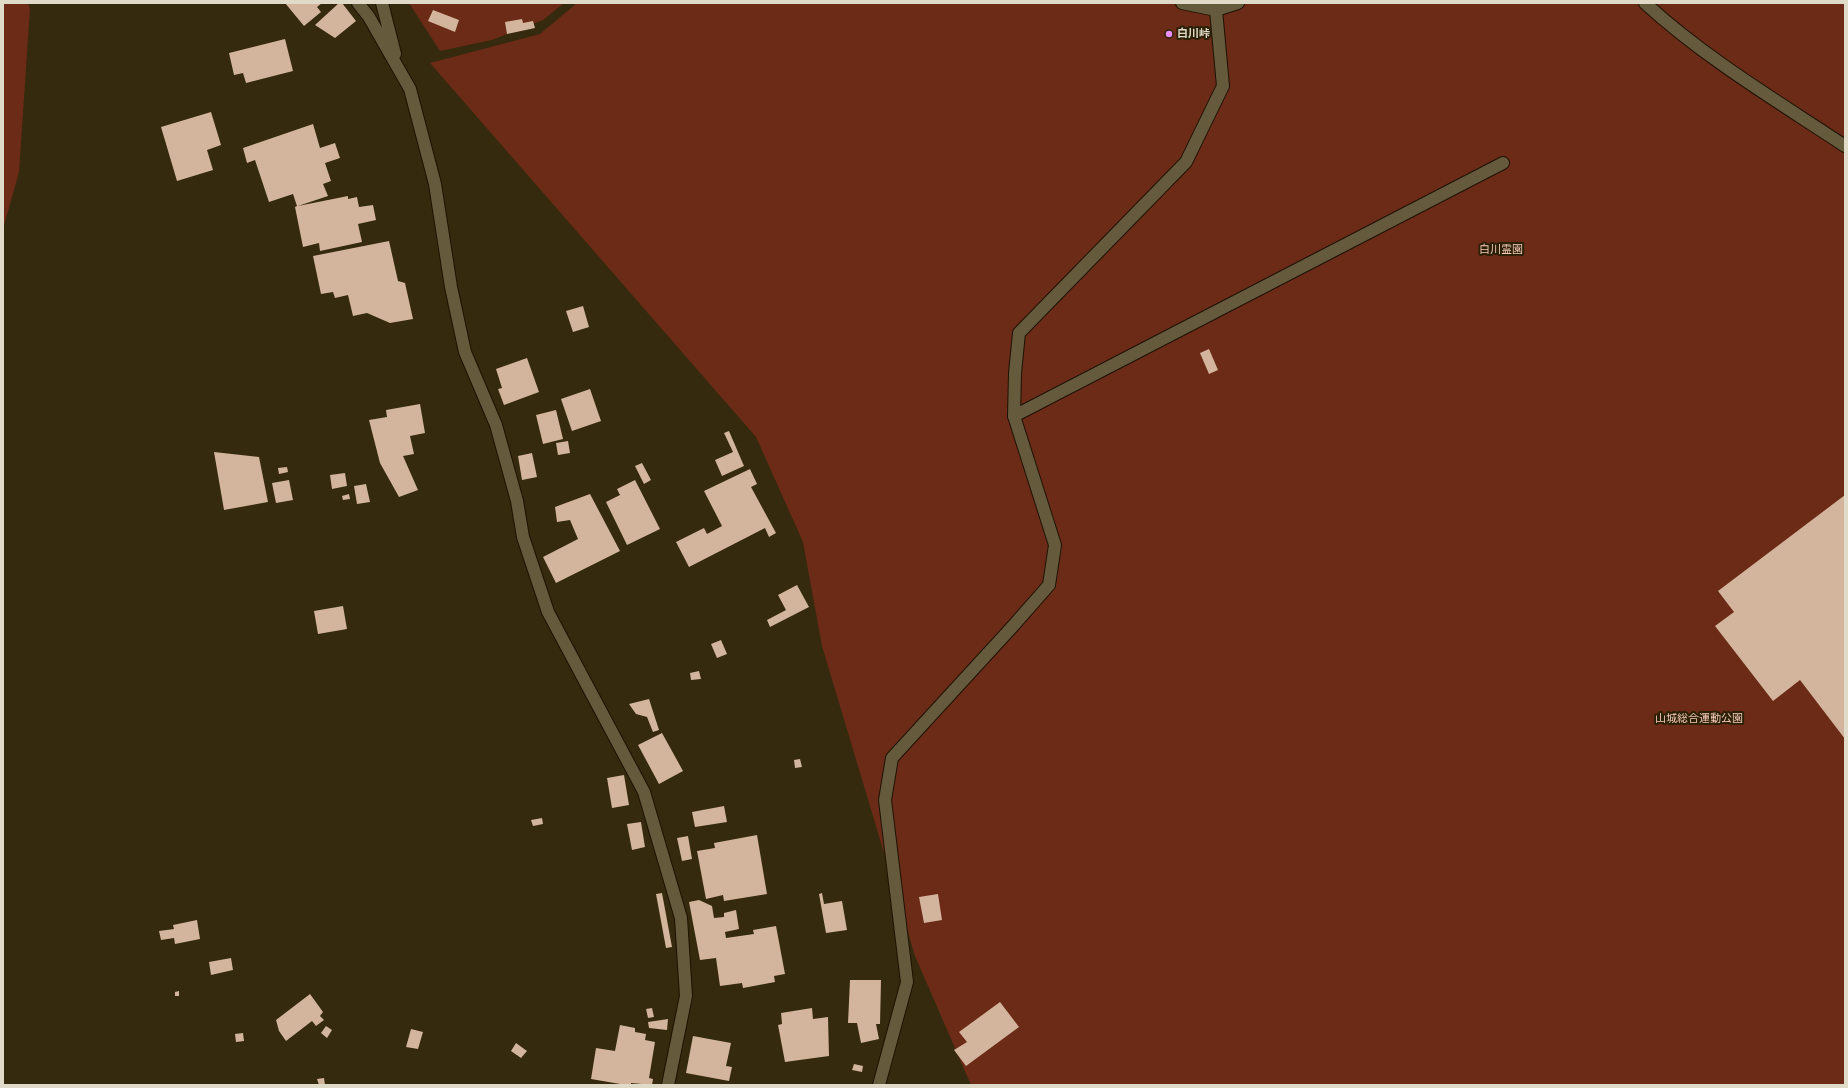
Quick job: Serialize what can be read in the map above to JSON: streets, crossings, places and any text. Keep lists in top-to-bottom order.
{
  "parks": ["白川霊園", "山城総合運動公園"],
  "places": ["白川峠"]
}
